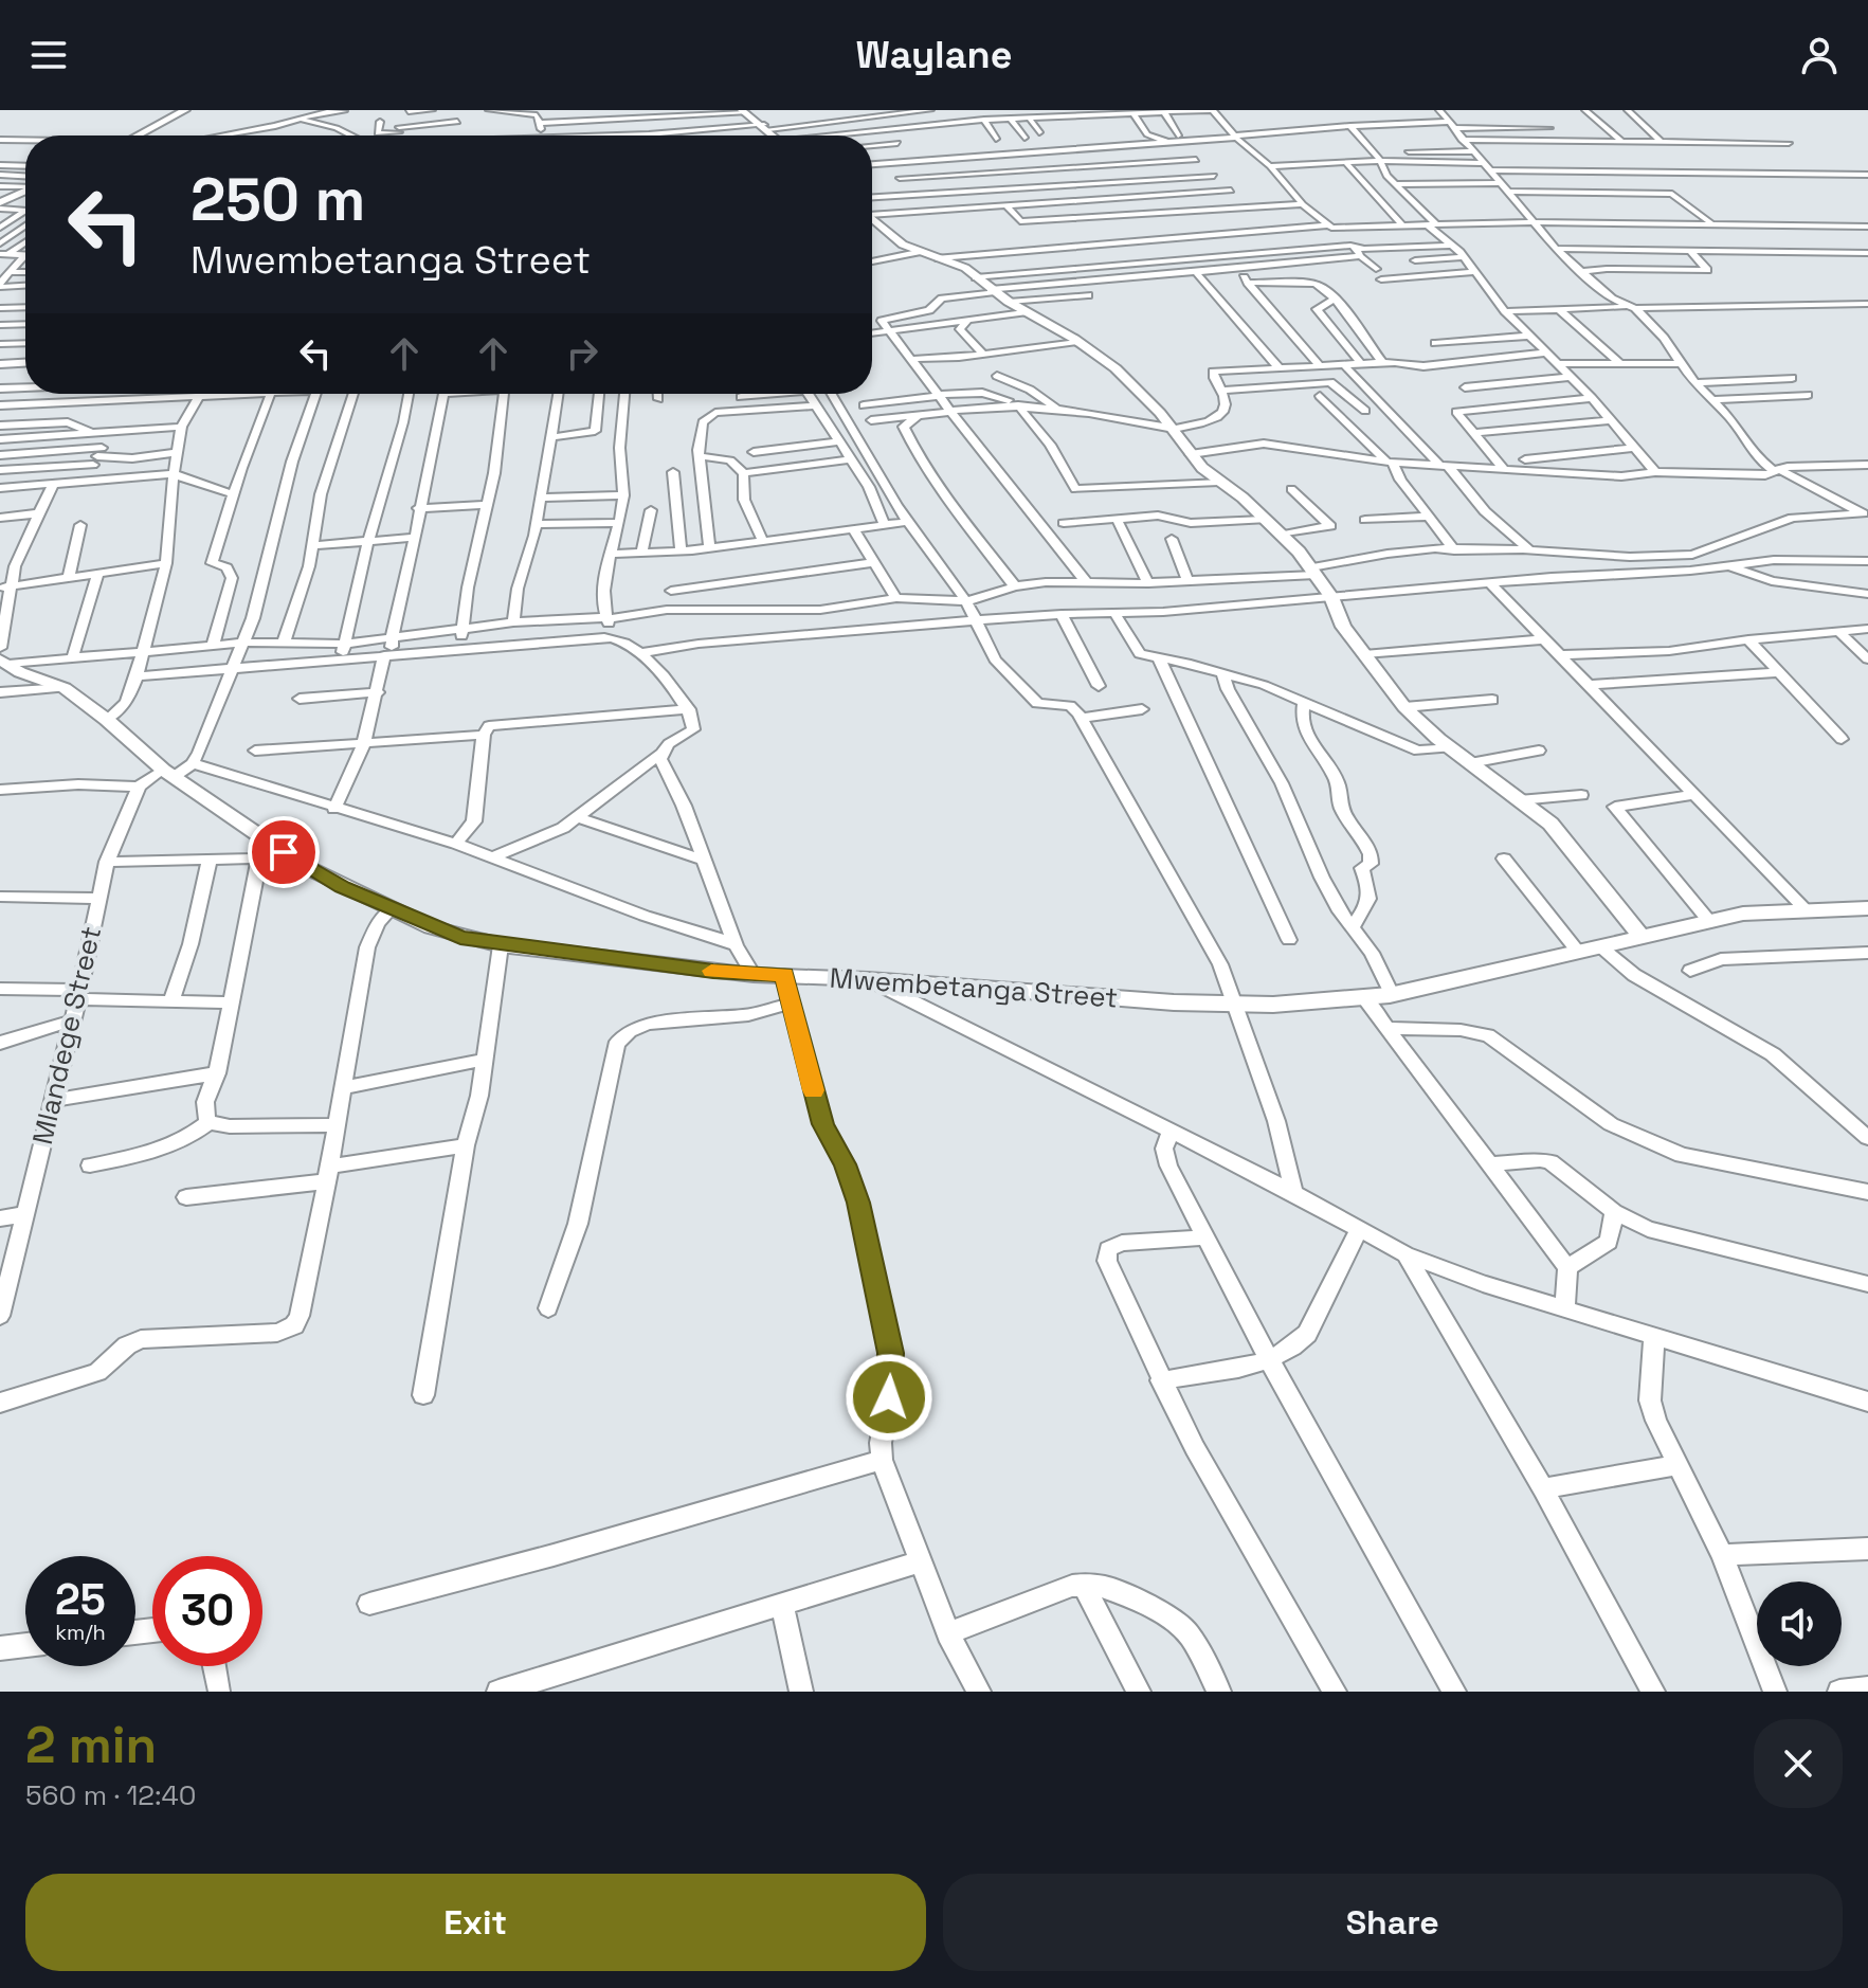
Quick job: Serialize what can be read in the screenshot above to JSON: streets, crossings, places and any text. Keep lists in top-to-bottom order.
{
  "streets": {
    "street": ["Mwembetanga Street", "Mlandege Street"]
  },
  "page": {
    "header": "Waylane",
    "turn": ["250 m", "Mwembetanga Street"],
    "speed": "25 km/h",
    "limit": "30",
    "heading": ["2 min", "560 m · 12:40"],
    "buttons": ["Exit", "Share"]
  }
}
